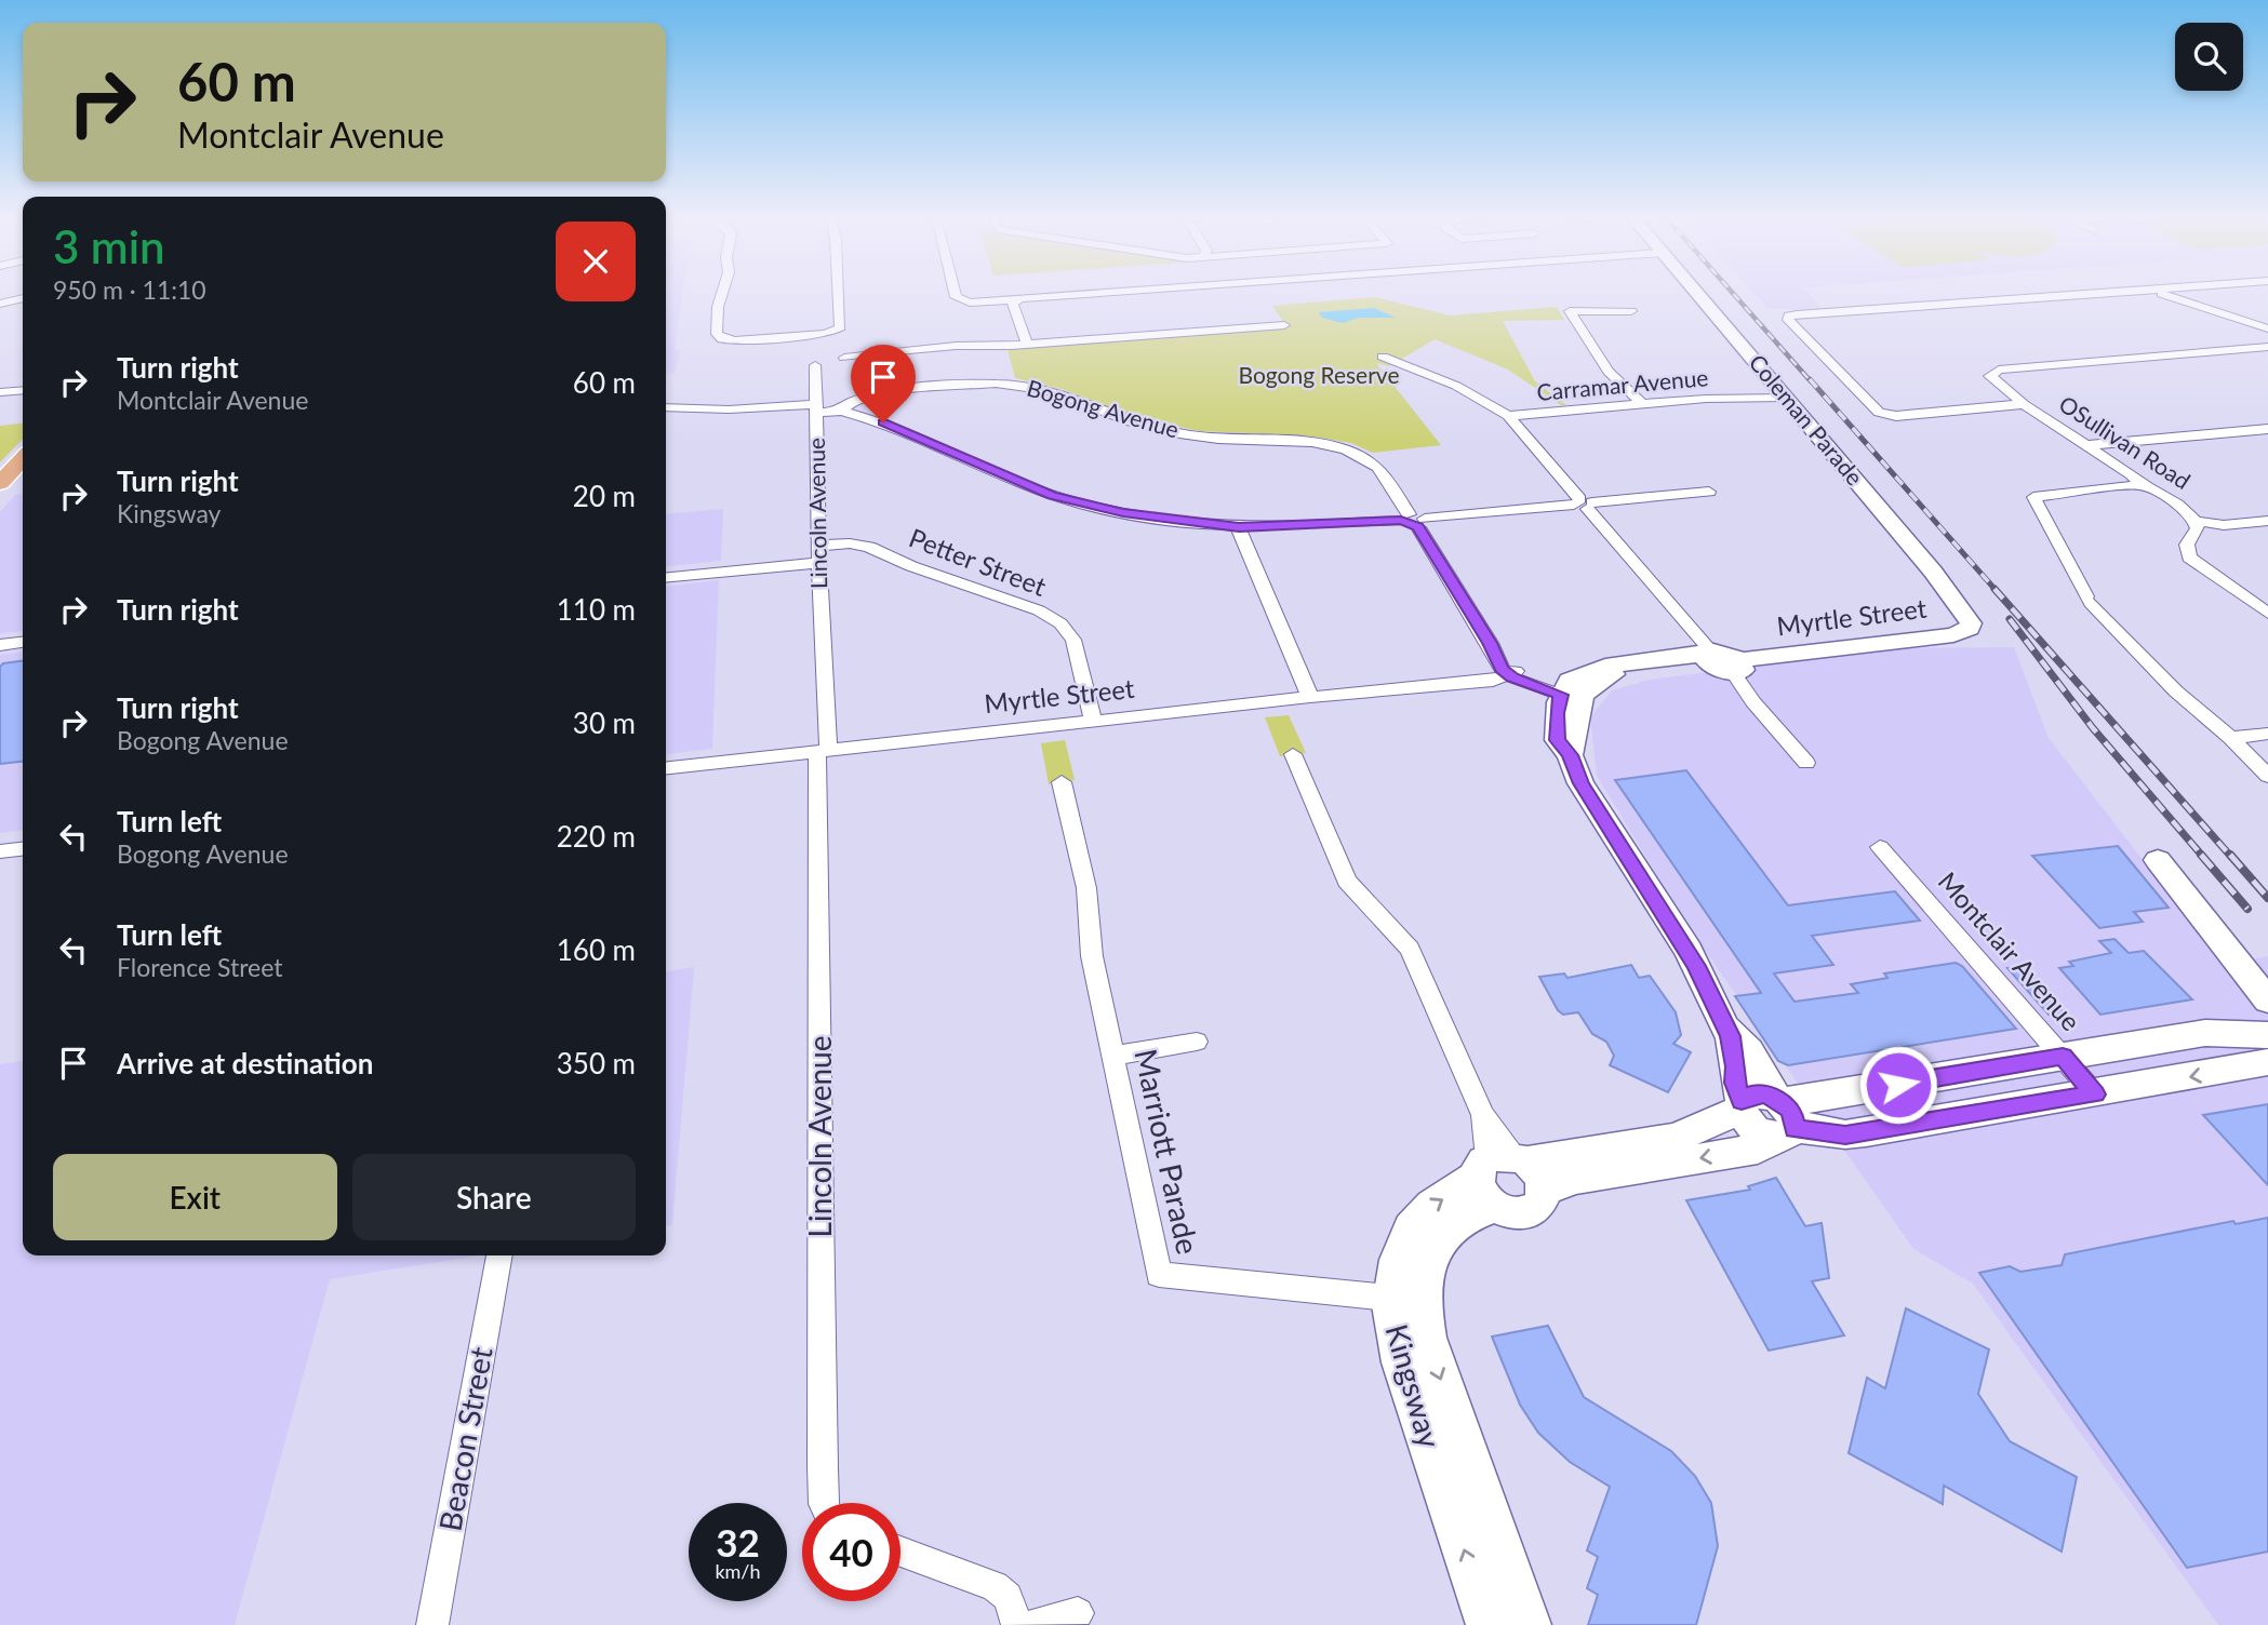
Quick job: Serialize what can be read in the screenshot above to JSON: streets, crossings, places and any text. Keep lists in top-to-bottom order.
{
  "streets": {
    "street": [
      "Carramar Avenue",
      "Bogong Avenue",
      "Coleman Parade",
      "OSullivan Road",
      "Lincoln Avenue",
      "Petter Street",
      "Myrtle Street",
      "Montclair Avenue",
      "Marriott Parade",
      "Kingsway",
      "Beacon Street"
    ]
  },
  "crossings": [
    ["Carramar Avenue", "Coleman Parade"],
    ["Bogong Avenue", "Lincoln Avenue"],
    ["Bogong Avenue", "Myrtle Street"],
    ["Coleman Parade", "Myrtle Street"],
    ["Lincoln Avenue", "Petter Street"],
    ["Lincoln Avenue", "Myrtle Street"],
    ["Petter Street", "Myrtle Street"],
    ["Montclair Avenue", "Kingsway"],
    ["Marriott Parade", "Kingsway"]
  ],
  "parks": ["Bogong Reserve"],
  "page": {
    "turn": ["60 m", "Montclair Avenue"],
    "heading": ["3 min", "950 m · 11:10"],
    "list": [
      {
        "name": "Turn right",
        "note": "Montclair Avenue",
        "value": "60 m"
      },
      {
        "name": "Turn right",
        "note": "Kingsway",
        "value": "20 m"
      },
      {
        "name": "Turn right",
        "value": "110 m"
      },
      {
        "name": "Turn right",
        "note": "Bogong Avenue",
        "value": "30 m"
      },
      {
        "name": "Turn left",
        "note": "Bogong Avenue",
        "value": "220 m"
      },
      {
        "name": "Turn left",
        "note": "Florence Street",
        "value": "160 m"
      },
      {
        "name": "Arrive at destination",
        "value": "350 m"
      }
    ],
    "buttons": ["Exit", "Share"],
    "speed": "32 km/h",
    "limit": "40"
  }
}
